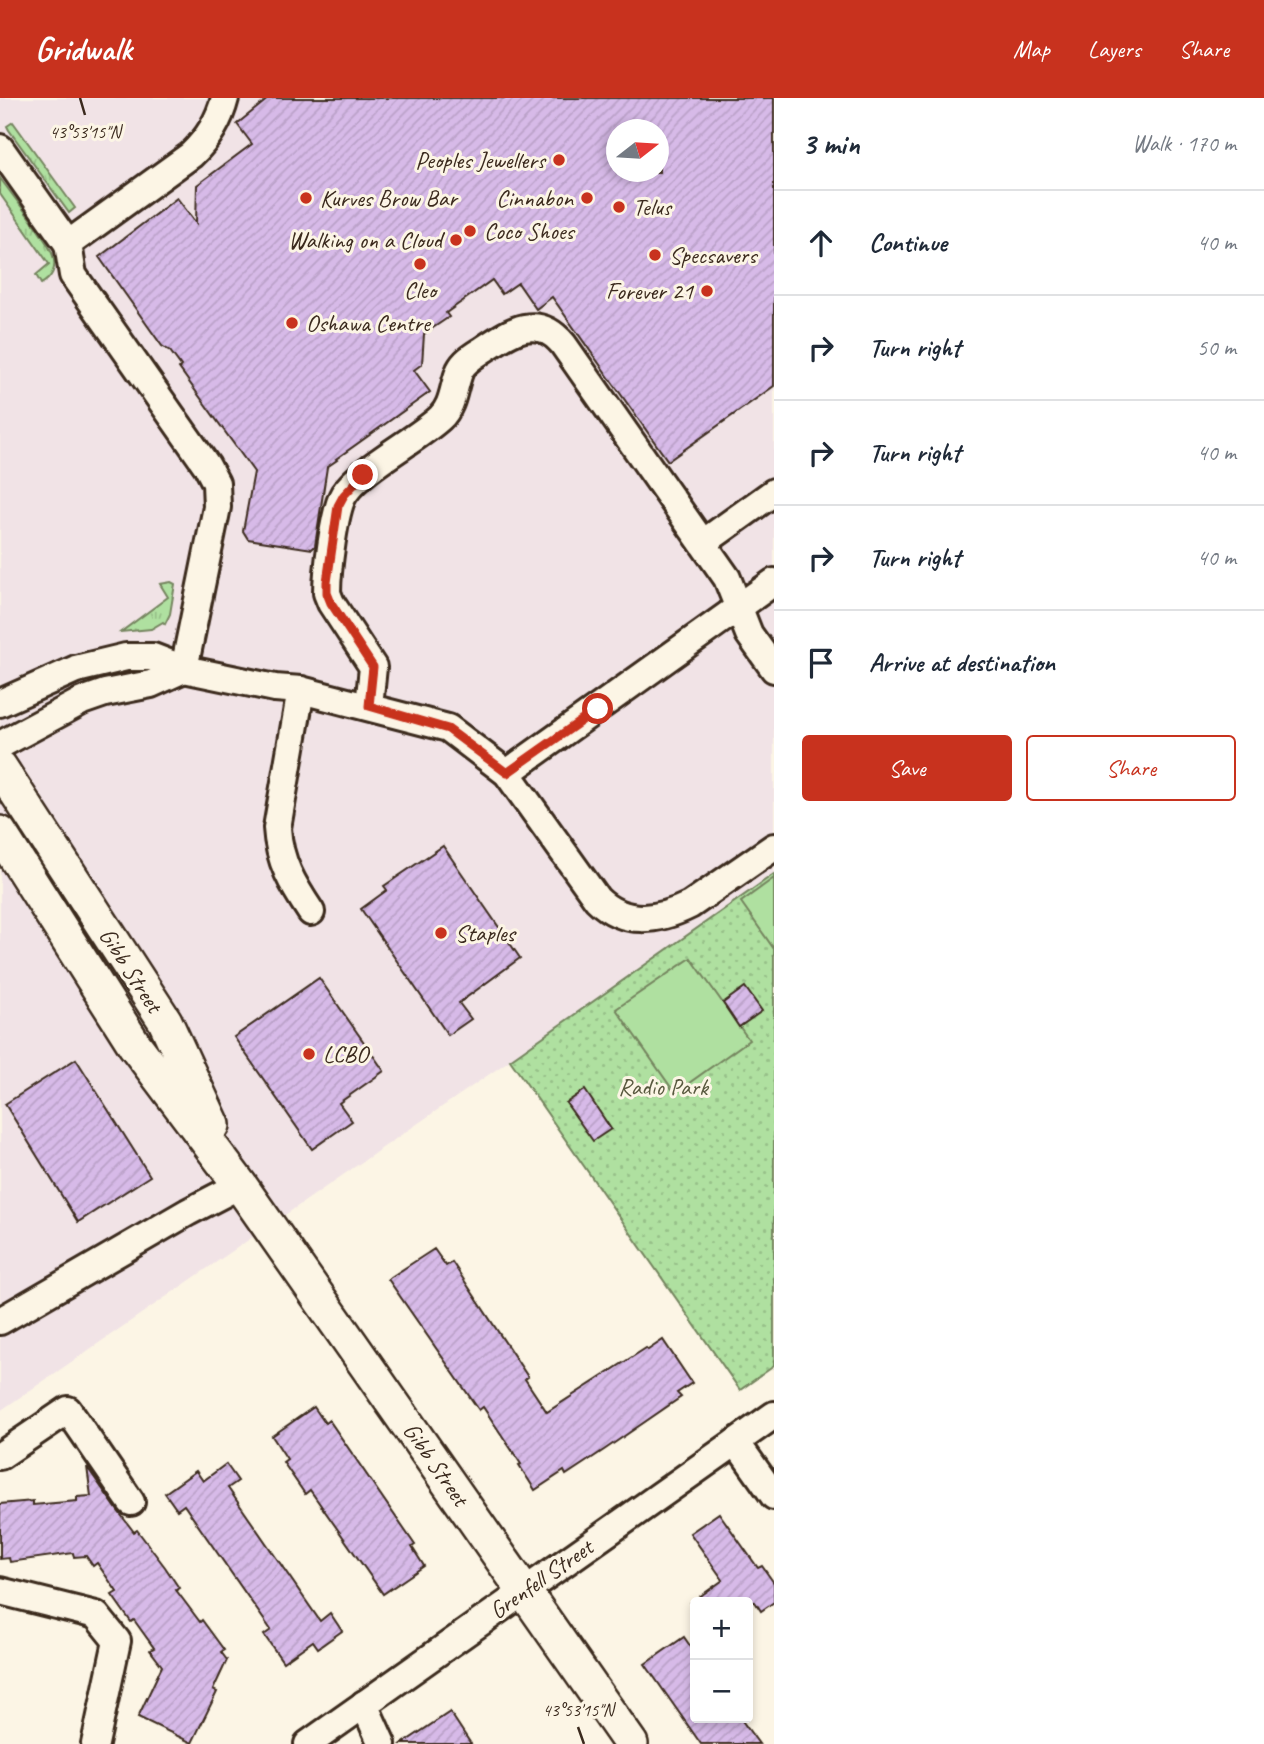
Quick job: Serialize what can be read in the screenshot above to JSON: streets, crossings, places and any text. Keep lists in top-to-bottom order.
{
  "streets": {
    "main road": ["Gibb Street"],
    "street": ["Grenfell Street"]
  },
  "crossings": [
    ["Gibb Street", "Grenfell Street"]
  ],
  "parks": ["Radio Park"],
  "places": [
    "Peoples Jewellers",
    "Kurves Brow Bar",
    "Cinnabon",
    "Telus",
    "Coco Shoes",
    "Walking on a Cloud",
    "Specsavers",
    "Cleo",
    "Forever 21",
    "Oshawa Centre",
    "Staples",
    "LCBO"
  ],
  "north": "right",
  "page": {
    "header": "Gridwalk",
    "nav": ["Map", "Layers", "Share"],
    "heading": ["3 min", "Walk · 170 m"],
    "list": [
      ["Continue", "40 m"],
      ["Turn right", "50 m"],
      ["Turn right", "40 m"],
      ["Turn right", "40 m"],
      "Arrive at destination"
    ],
    "buttons": ["Save", "Share"],
    "map_buttons": ["+", "−"]
  },
  "coordinates": ["43°53'15\"N"]
}
